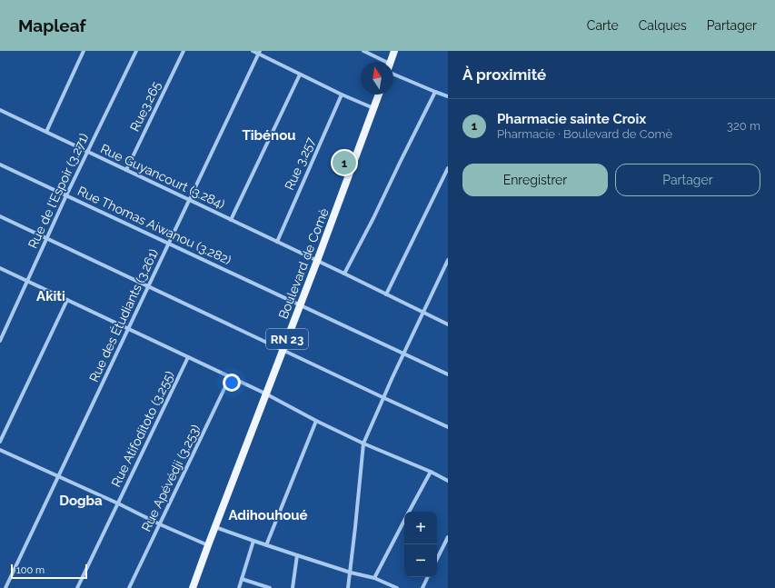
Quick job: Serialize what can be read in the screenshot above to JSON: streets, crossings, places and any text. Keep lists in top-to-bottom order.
{
  "streets": {
    "main road": ["Boulevard de Comè", "RN 23"],
    "street": [
      "Rue3.265",
      "Rue 3.257",
      "Rue Guyancourt (3.284)",
      "Rue de l'Espoir (3.271)",
      "Rue Thomas Aiwanou (3.282)",
      "Rue des Étudiants (3.261)",
      "Rue Atifoditoto (3.255)",
      "Rue Apévédji (3.253)"
    ]
  },
  "crossings": [
    ["Rue3.265", "Rue Guyancourt (3.284)"],
    ["Rue 3.257", "Rue Guyancourt (3.284)"],
    ["Rue Guyancourt (3.284)", "Rue de l'Espoir (3.271)"],
    ["Rue Guyancourt (3.284)", "Boulevard de Comè"],
    ["Rue Guyancourt (3.284)", "Rue des Étudiants (3.261)"],
    ["Rue de l'Espoir (3.271)", "Rue Thomas Aiwanou (3.282)"],
    ["Rue Thomas Aiwanou (3.282)", "Boulevard de Comè"],
    ["Rue Thomas Aiwanou (3.282)", "Rue des Étudiants (3.261)"]
  ],
  "districts": [
    "Tibénou",
    "Akiti",
    "Dogba",
    "Adihouhoué"
  ],
  "scale_bar": "100 m",
  "north": "top",
  "page": {
    "header": "Mapleaf",
    "nav": ["Carte", "Calques", "Partager"],
    "heading": "À proximité",
    "list": [
      {
        "mark": "1",
        "name": "Pharmacie sainte Croix",
        "note": "Pharmacie · Boulevard de Comè",
        "value": "320 m"
      }
    ],
    "pins": "1",
    "buttons": ["Enregistrer", "Partager"],
    "map_buttons": ["+", "−"],
    "scale": "100 m"
  }
}
